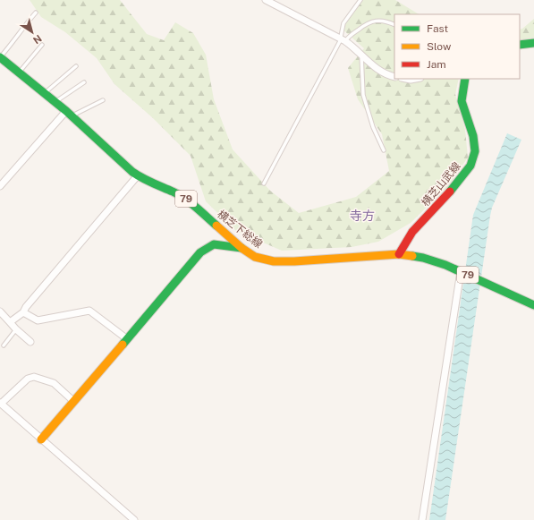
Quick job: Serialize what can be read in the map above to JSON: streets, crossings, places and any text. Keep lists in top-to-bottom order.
{
  "streets": {
    "main road": ["横芝山武線", "79", "横芝下総線"]
  },
  "crossings": [
    ["横芝山武線", "横芝下総線"]
  ],
  "districts": ["寺方"],
  "legend": ["Fast", "Slow", "Jam"],
  "north": "bottom right"
}
